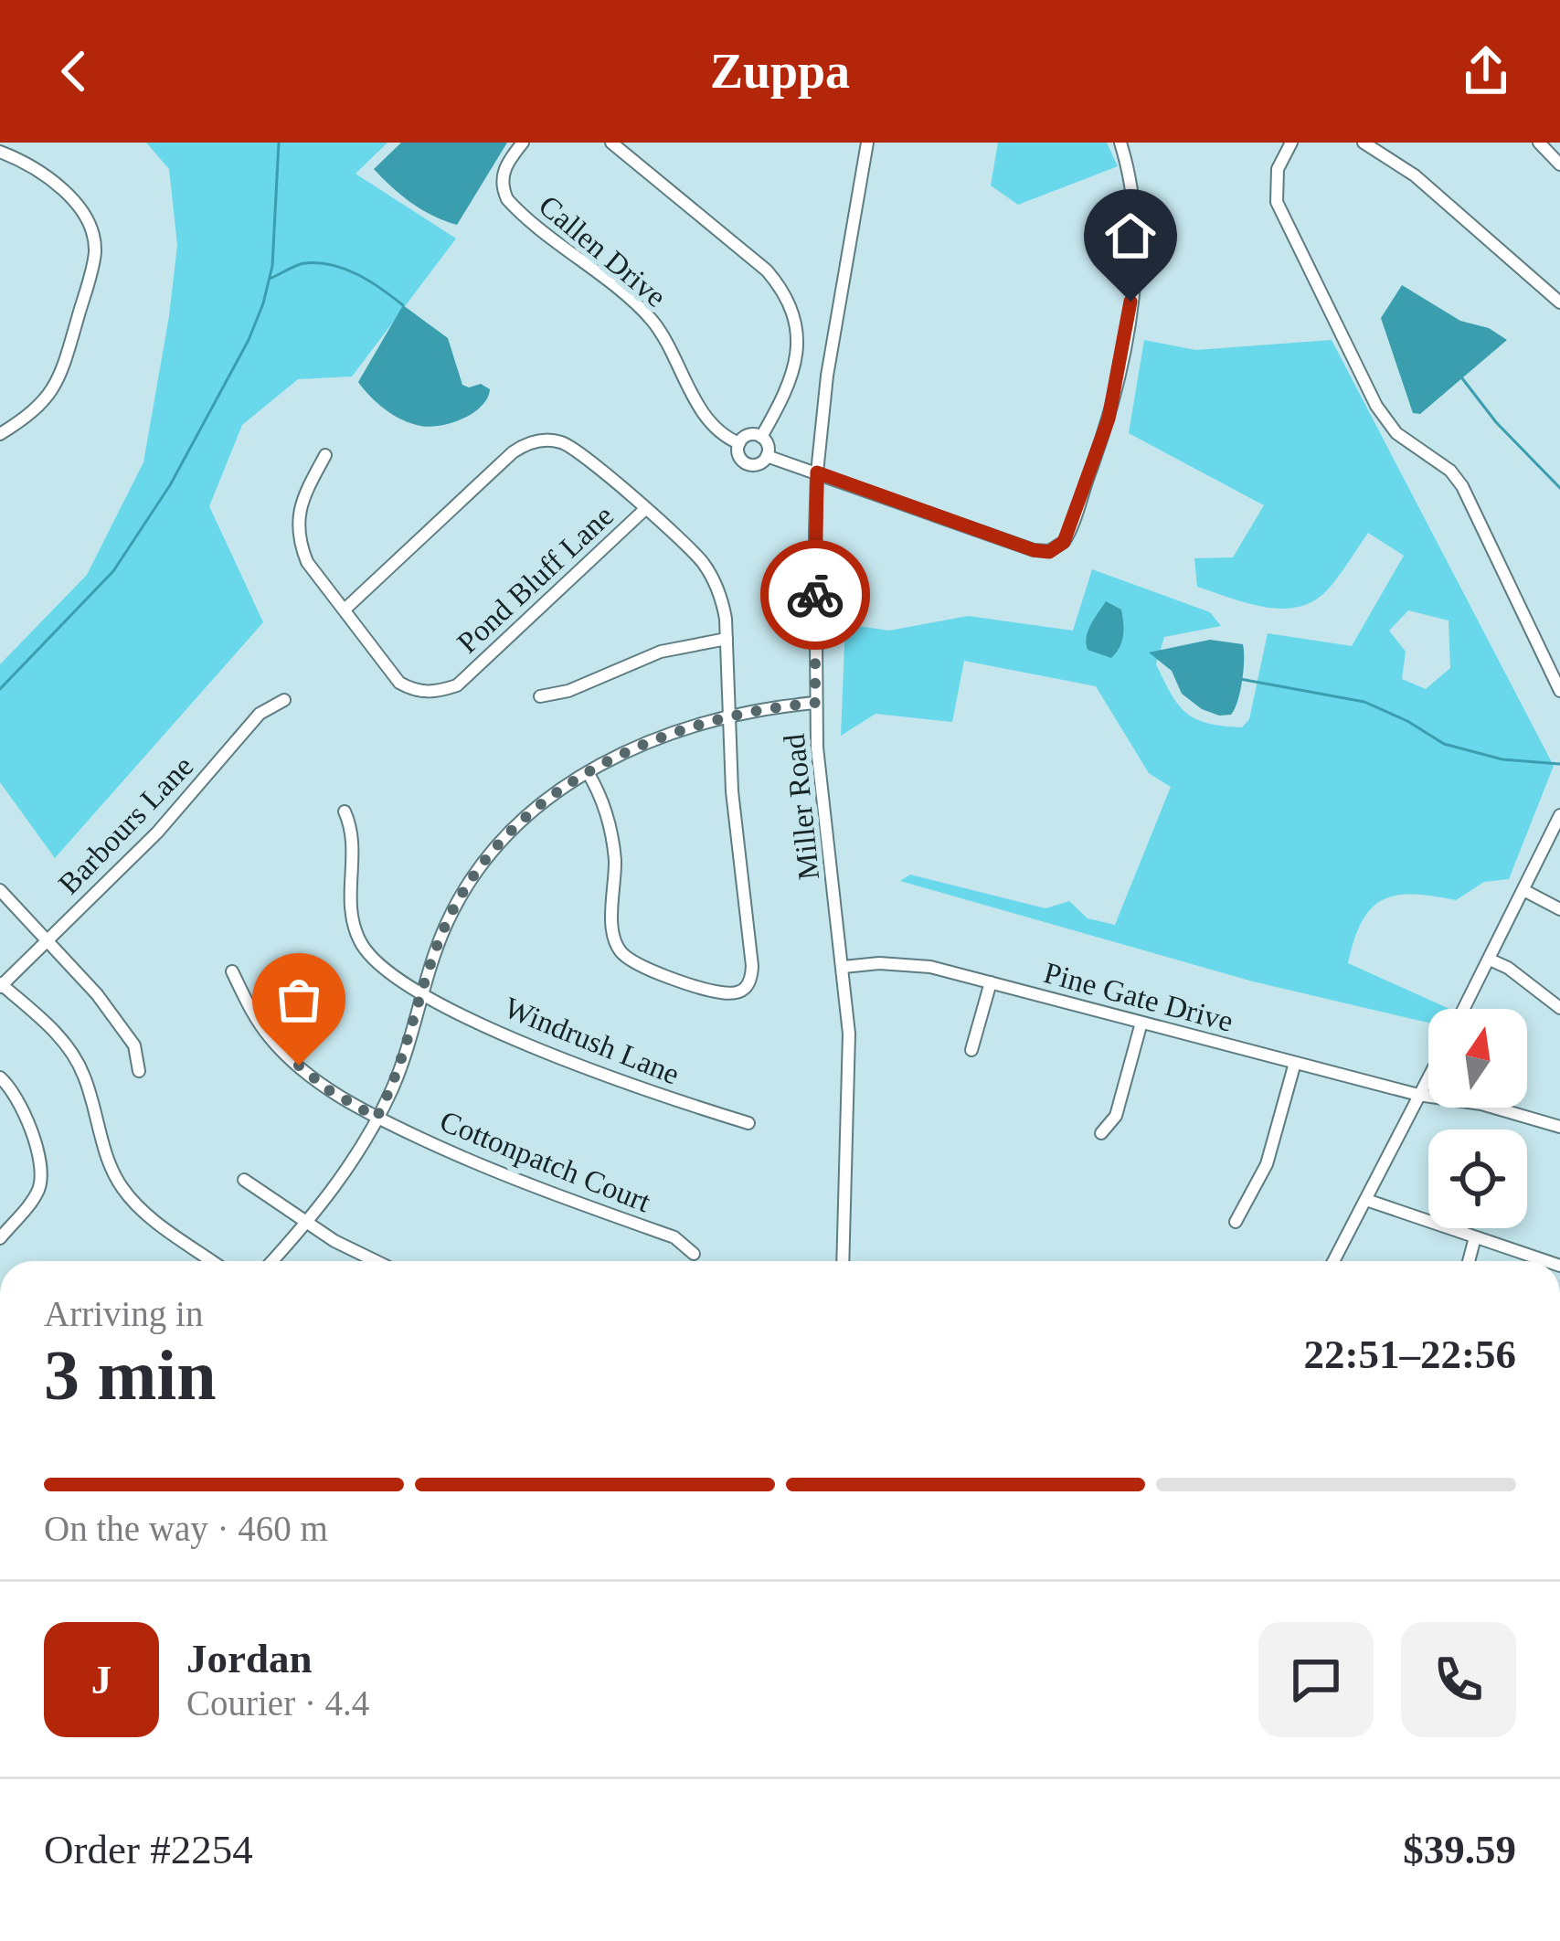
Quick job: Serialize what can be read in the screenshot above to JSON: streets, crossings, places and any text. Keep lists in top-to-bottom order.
{
  "streets": {
    "street": [
      "Callen Drive",
      "Pond Bluff Lane",
      "Miller Road",
      "Barbours Lane",
      "Pine Gate Drive",
      "Windrush Lane",
      "Cottonpatch Court"
    ]
  },
  "crossings": [
    ["Miller Road", "Pine Gate Drive"]
  ],
  "north": "top",
  "page": {
    "header": "Zuppa",
    "heading": ["3 min", "Arriving in", "22:51–22:56"],
    "panel": [
      "Jordan",
      "Courier · 4.4",
      "Order #2254",
      "$39.59"
    ],
    "bar": "On the way · 460 m",
    "round": "J"
  }
}
